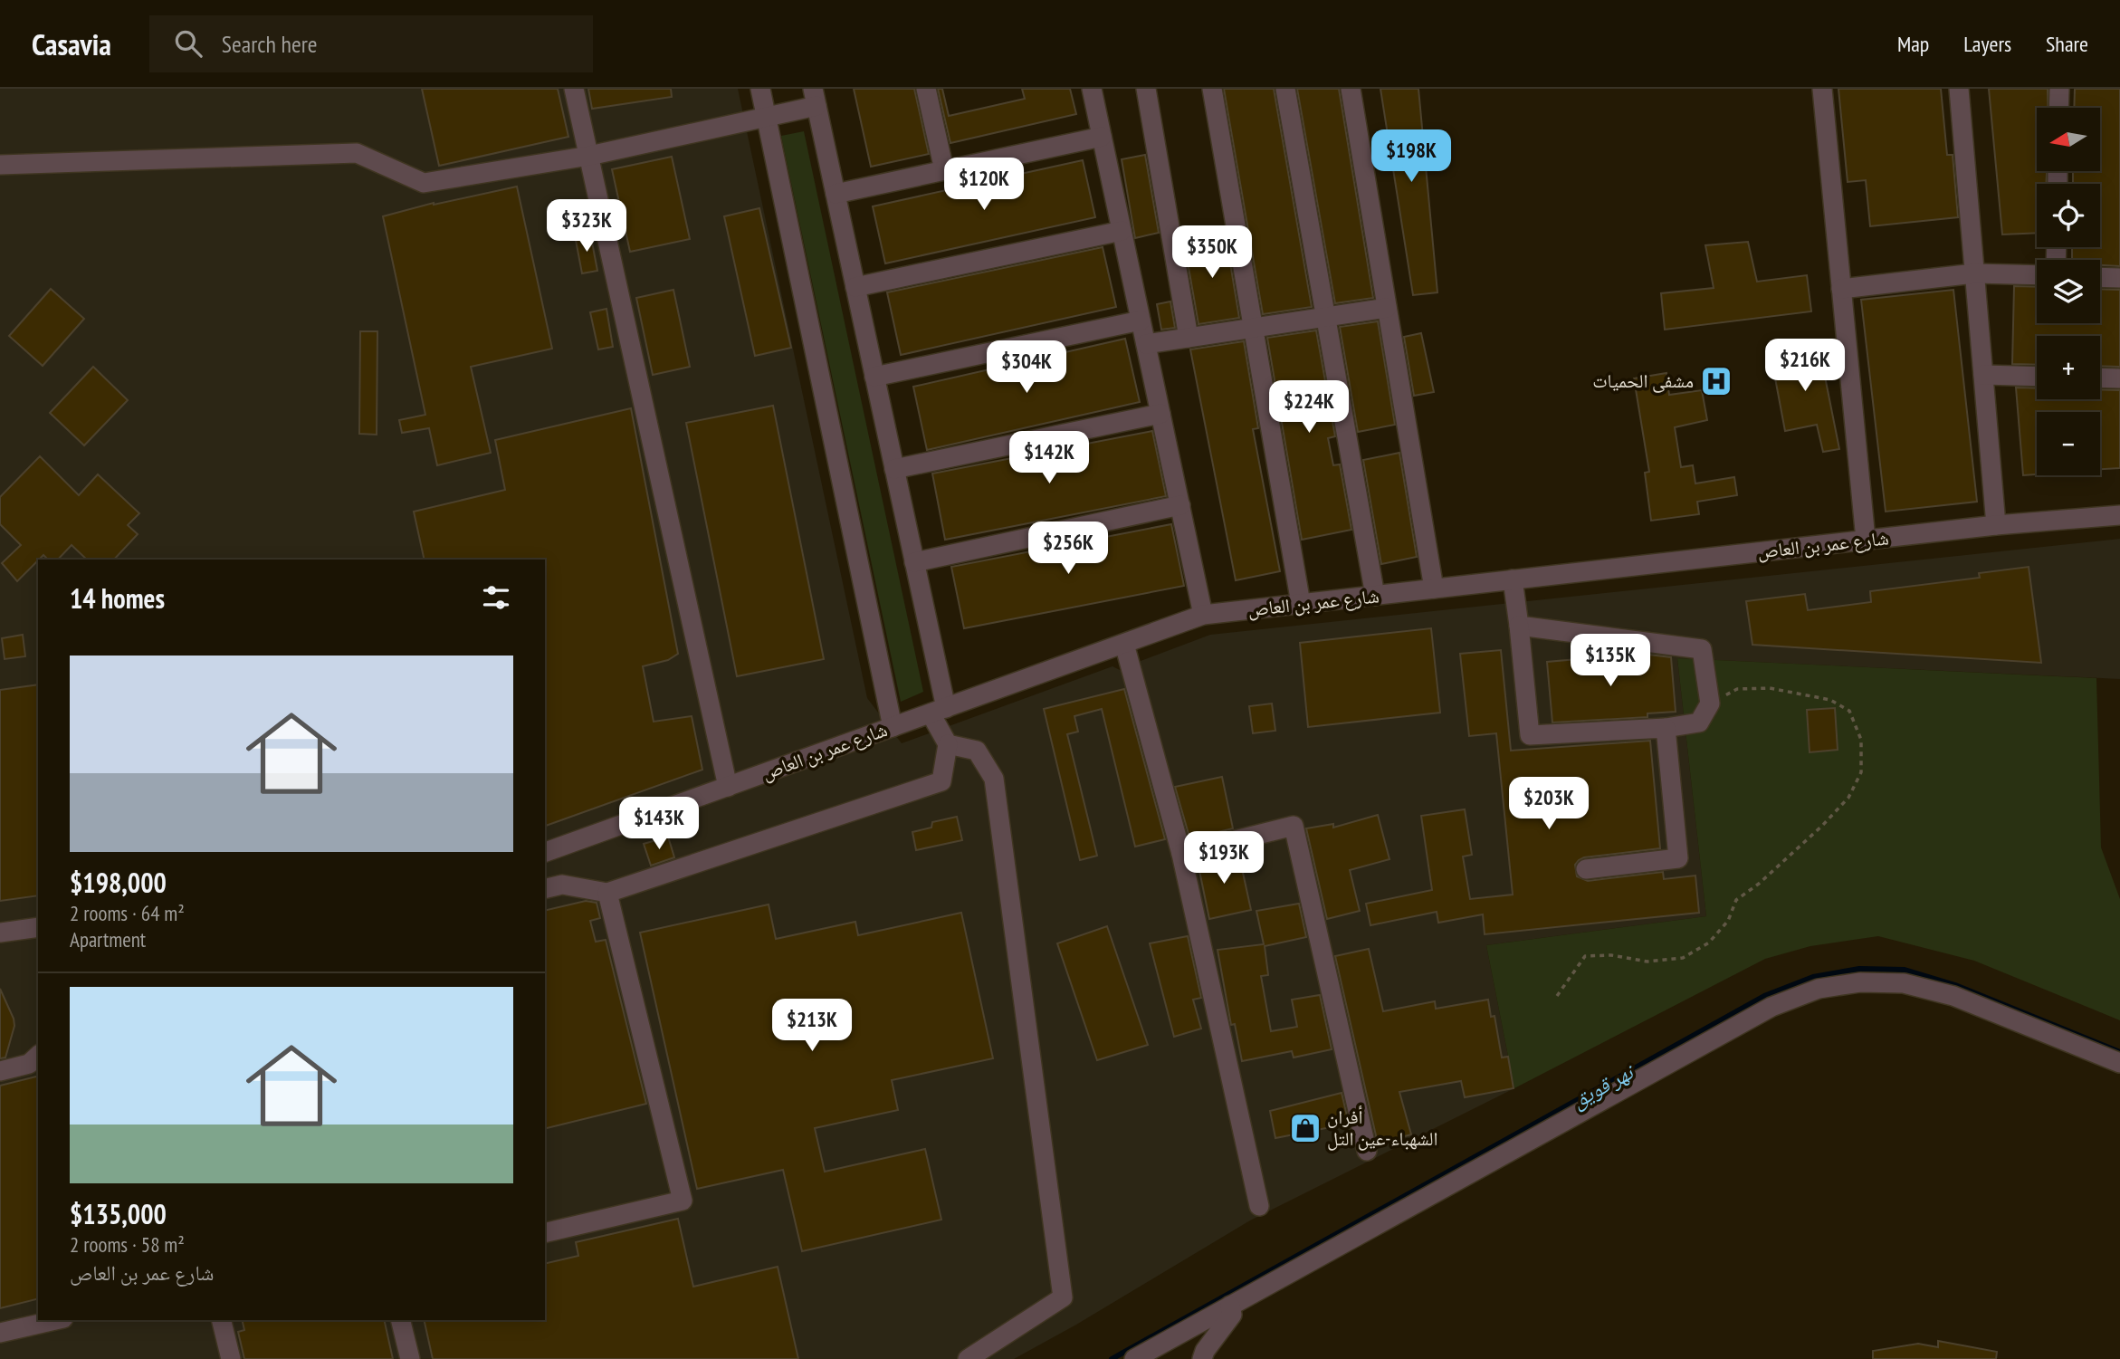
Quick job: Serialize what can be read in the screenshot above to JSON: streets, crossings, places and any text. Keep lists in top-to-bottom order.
{
  "streets": {
    "street": ["شارع عمر بن العاص"]
  },
  "water": ["نهر قويق"],
  "places": {
    "hospital": ["مشفى الحميات"],
    "shop": ["أفران الشهباء-عين التل"]
  },
  "north": "left",
  "page": {
    "header": "Casavia",
    "search": "Search here",
    "nav": ["Map", "Layers", "Share"],
    "map_buttons": ["+", "−"],
    "price": [
      "$198K",
      "$120K",
      "$323K",
      "$350K",
      "$216K",
      "$304K",
      "$224K",
      "$142K",
      "$256K",
      "$135K",
      "$203K",
      "$143K",
      "$193K",
      "$213K"
    ],
    "heading": "14 homes",
    "list": [
      {
        "name": "$198,000",
        "note": "2 rooms · 64 m² · Apartment"
      },
      {
        "name": "$135,000",
        "note": "2 rooms · 58 m² · شارع عمر بن العاص"
      }
    ]
  }
}
